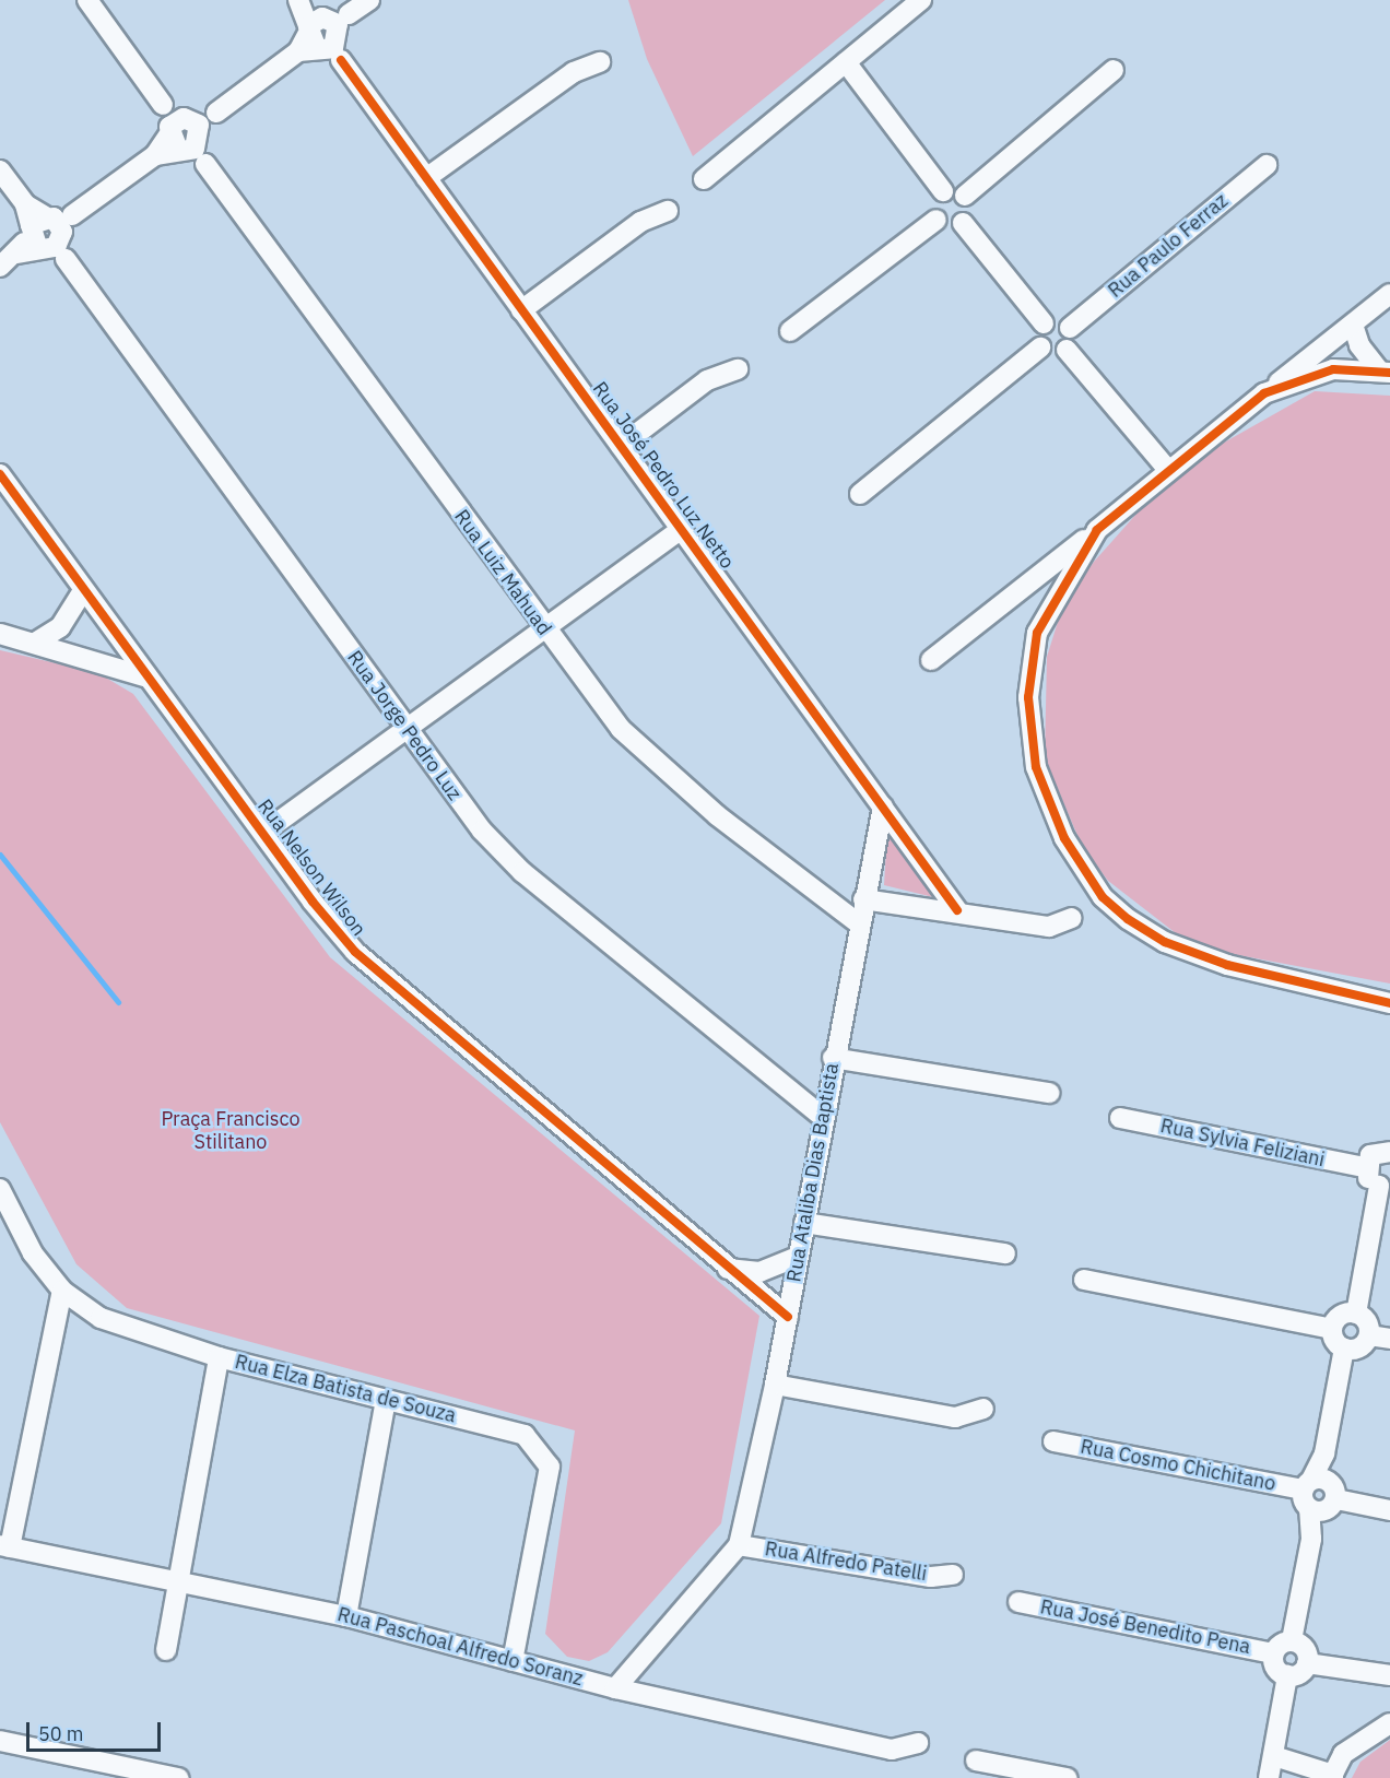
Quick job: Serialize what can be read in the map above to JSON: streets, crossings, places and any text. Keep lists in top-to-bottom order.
{
  "streets": {
    "street": [
      "Rua Paulo Ferraz",
      "Rua José Pedro Luz Netto",
      "Rua Luiz Mahuad",
      "Rua Jorge Pedro Luz",
      "Rua Nelson Wilson",
      "Rua Sylvia Feliziani",
      "Rua Ataliba Dias Baptista",
      "Rua Elza Batista de Souza",
      "Rua Cosmo Chichitano",
      "Rua Alfredo Patelli",
      "Rua José Benedito Pena",
      "Rua Paschoal Alfredo Soranz"
    ]
  },
  "crossings": [
    ["Rua José Pedro Luz Netto", "Rua Ataliba Dias Baptista"],
    ["Rua Luiz Mahuad", "Rua Ataliba Dias Baptista"],
    ["Rua Jorge Pedro Luz", "Rua Ataliba Dias Baptista"],
    ["Rua Nelson Wilson", "Rua Ataliba Dias Baptista"],
    ["Rua Ataliba Dias Baptista", "Rua Alfredo Patelli"],
    ["Rua Ataliba Dias Baptista", "Rua Paschoal Alfredo Soranz"],
    ["Rua Elza Batista de Souza", "Rua Paschoal Alfredo Soranz"]
  ],
  "parks": ["Praça Francisco Stilitano"],
  "scale_bar": "50 m"
}
